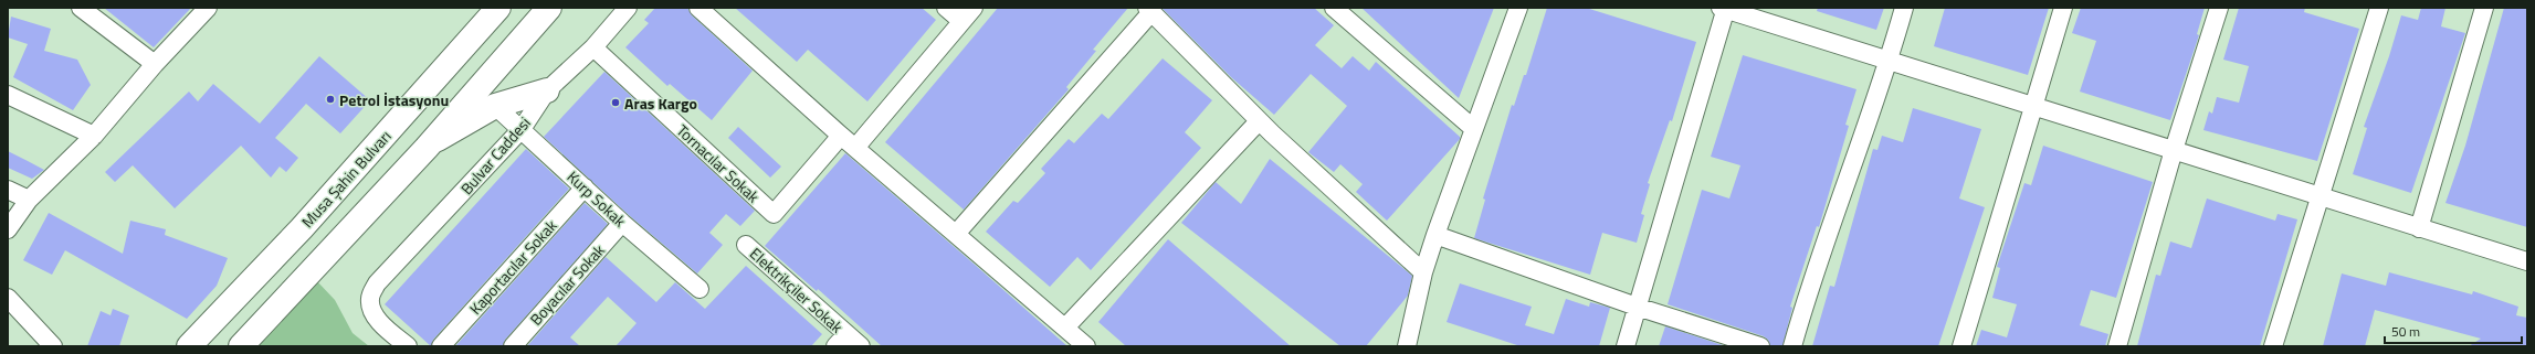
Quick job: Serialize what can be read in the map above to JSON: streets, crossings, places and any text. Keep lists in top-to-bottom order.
{
  "streets": {
    "main road": ["Musa Şahin Bulvarı"],
    "street": [
      "Bulvar Caddesi",
      "Tornacılar Sokak",
      "Kurp Sokak",
      "Kaportacılar Sokak",
      "Boyacılar Sokak",
      "Elektrikçiler Sokak"
    ]
  },
  "crossings": [
    ["Bulvar Caddesi", "Tornacılar Sokak"],
    ["Bulvar Caddesi", "Kurp Sokak"],
    ["Kurp Sokak", "Kaportacılar Sokak"],
    ["Kurp Sokak", "Boyacılar Sokak"]
  ],
  "places": ["Petrol İstasyonu", "Aras Kargo"],
  "scale_bar": "50 m"
}
